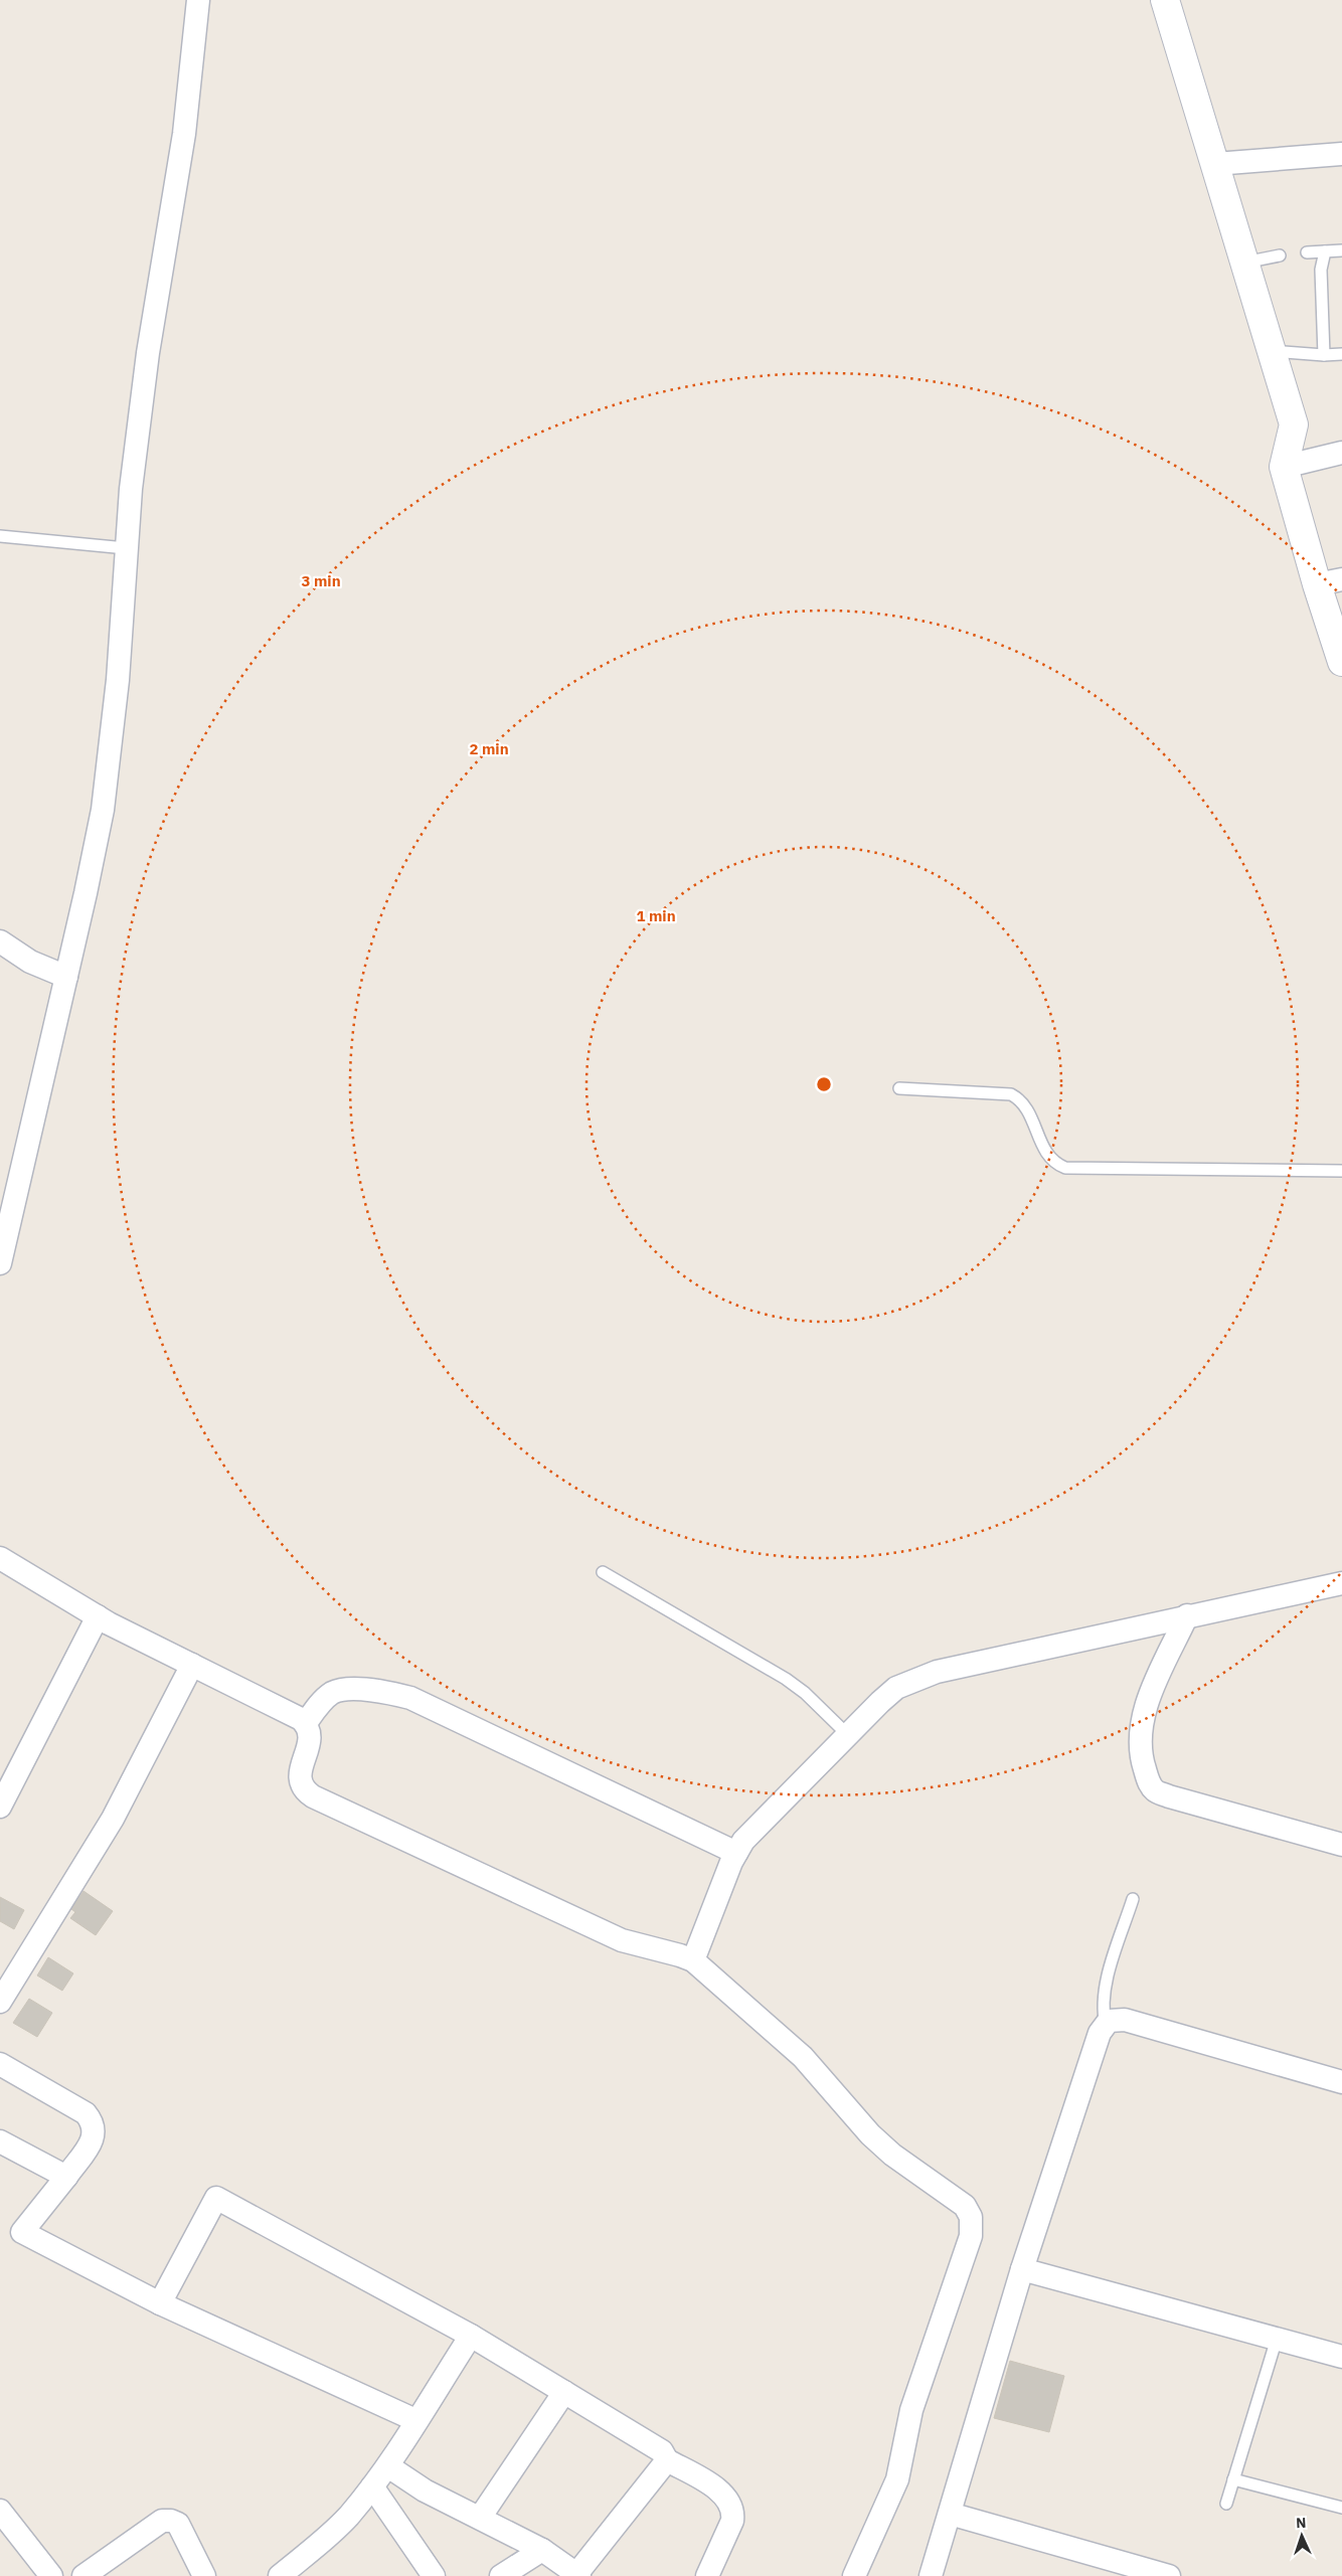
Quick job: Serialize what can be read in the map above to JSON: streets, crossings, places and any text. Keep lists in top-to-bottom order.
{
  "north": "top",
  "rings": ["3 min", "2 min", "1 min"]
}
